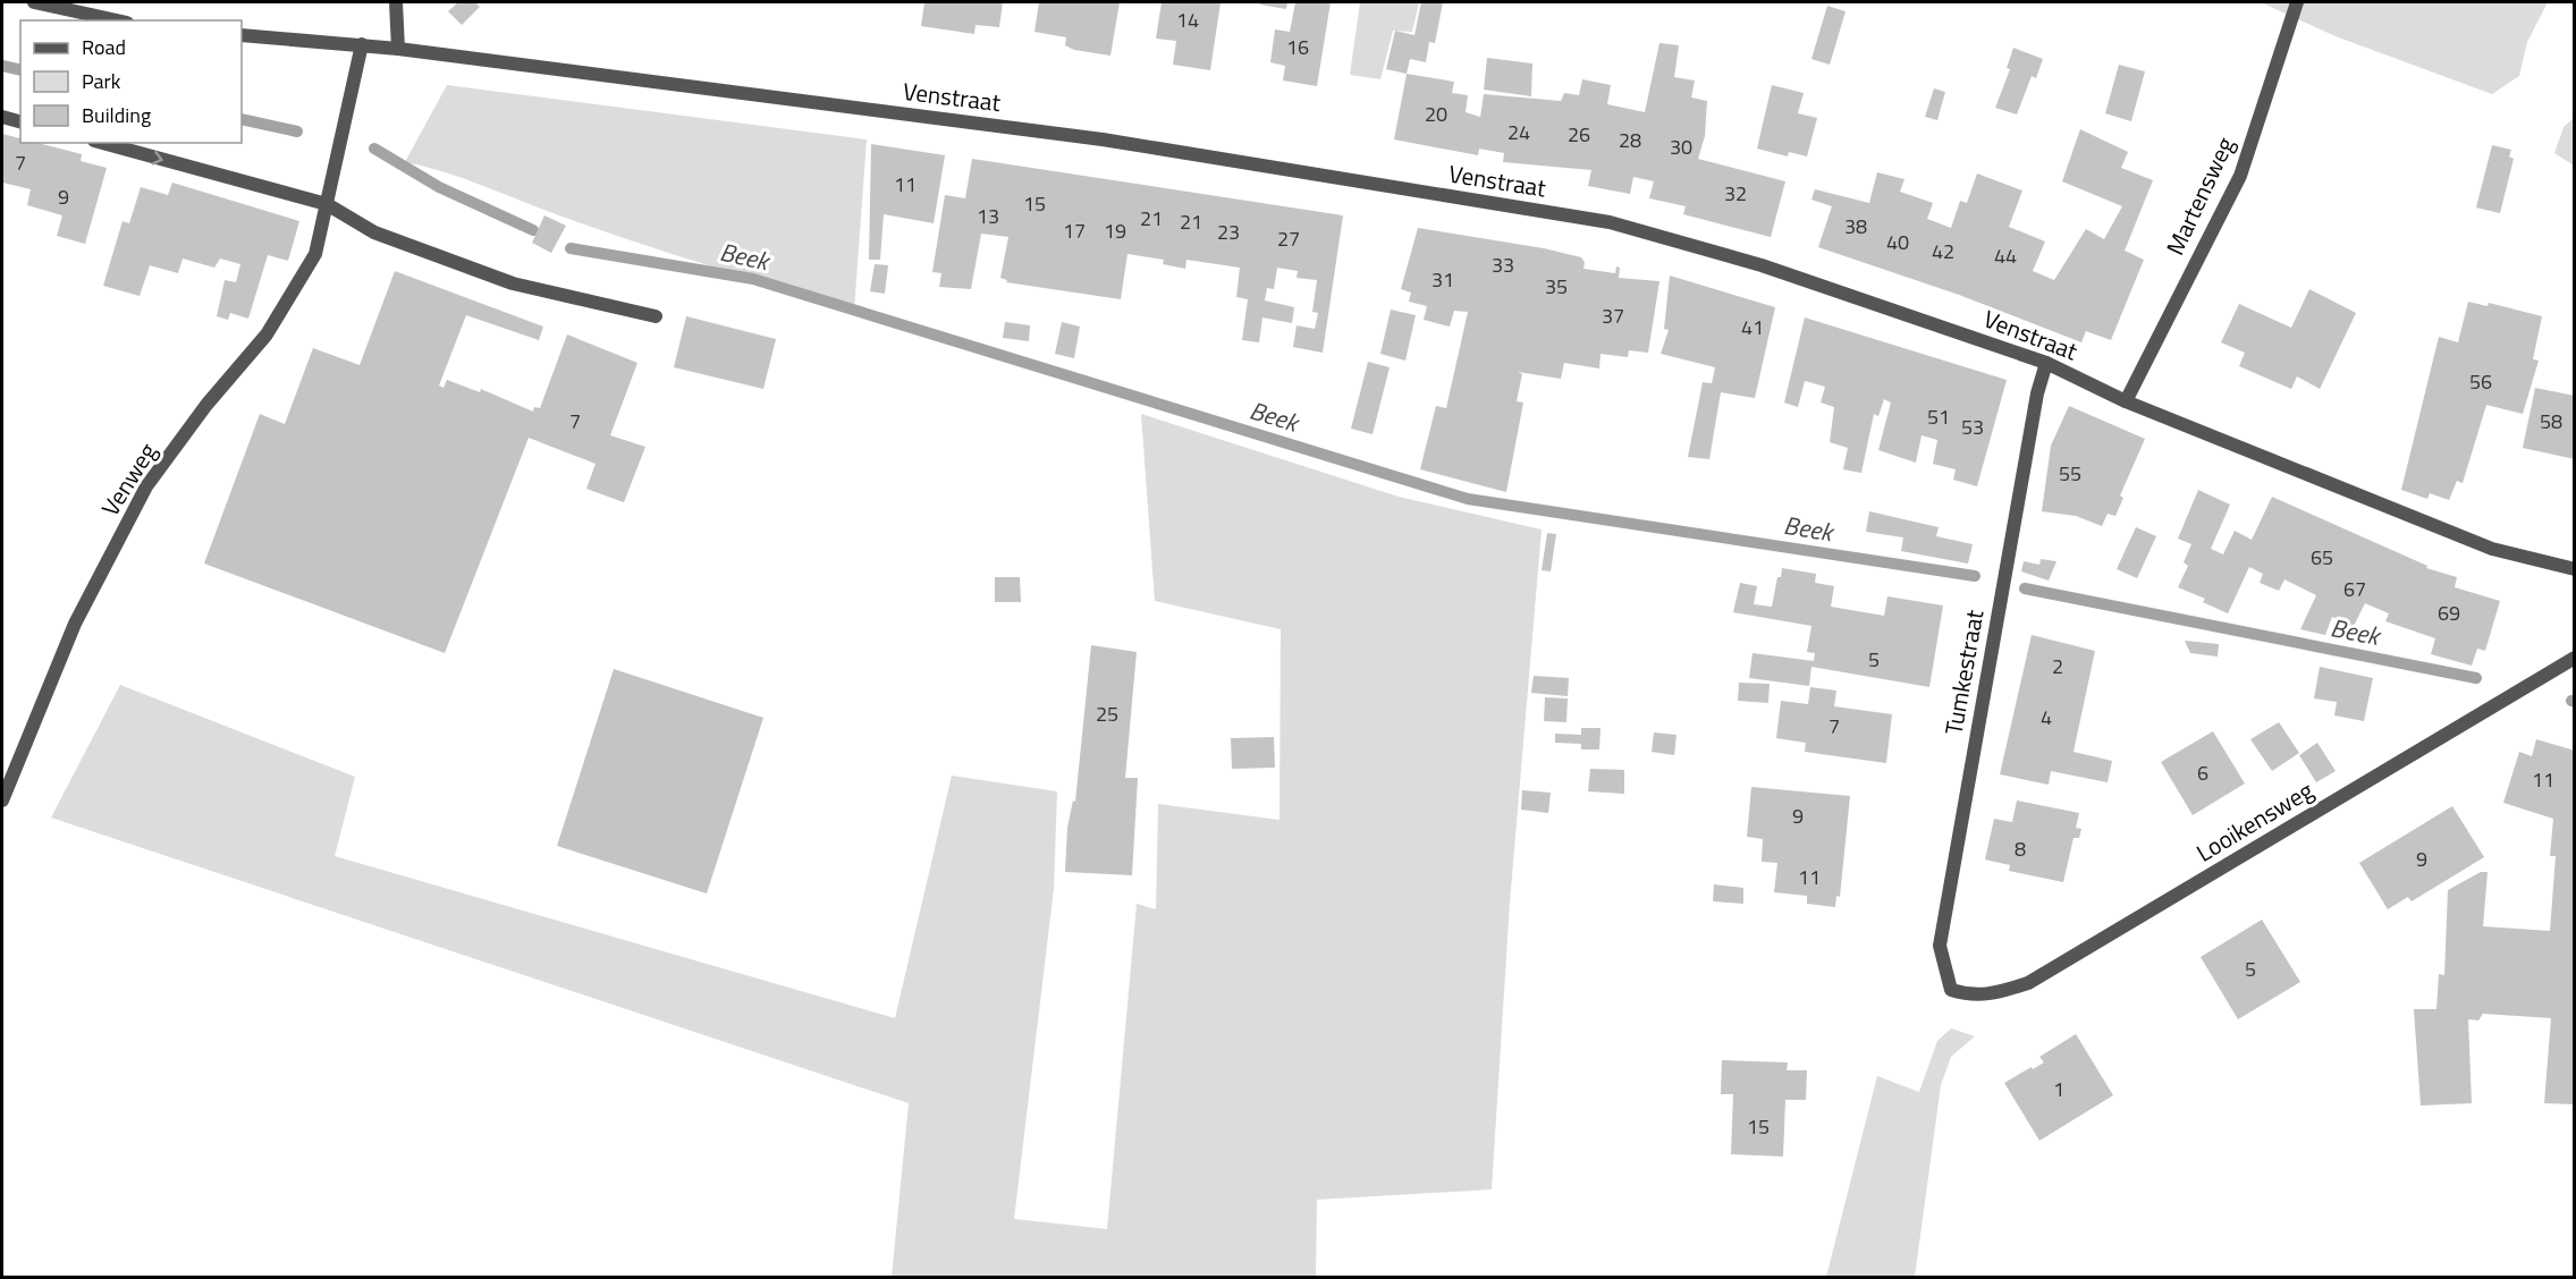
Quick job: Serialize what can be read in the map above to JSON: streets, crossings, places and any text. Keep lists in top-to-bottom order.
{
  "streets": {
    "street": [
      "Venstraat",
      "Martensweg",
      "Venweg",
      "Tumkestraat",
      "Looikensweg"
    ]
  },
  "crossings": [
    ["Venstraat", "Martensweg"],
    ["Venstraat", "Venweg"],
    ["Venstraat", "Tumkestraat"],
    ["Tumkestraat", "Looikensweg"]
  ],
  "water": ["Beek"],
  "house_numbers": [
    "14",
    "16",
    "20",
    "24",
    "26",
    "28",
    "30",
    "7",
    "11",
    "32",
    "9",
    "15",
    "13",
    "21",
    "21",
    "38",
    "17",
    "19",
    "23",
    "27",
    "40",
    "42",
    "44",
    "33",
    "31",
    "35",
    "37",
    "41",
    "56",
    "51",
    "7",
    "58",
    "53",
    "55",
    "65",
    "67",
    "69",
    "5",
    "2",
    "25",
    "4",
    "7",
    "6",
    "11",
    "9",
    "8",
    "9",
    "11",
    "5",
    "1",
    "15"
  ],
  "legend": ["Road", "Park", "Building"]
}
